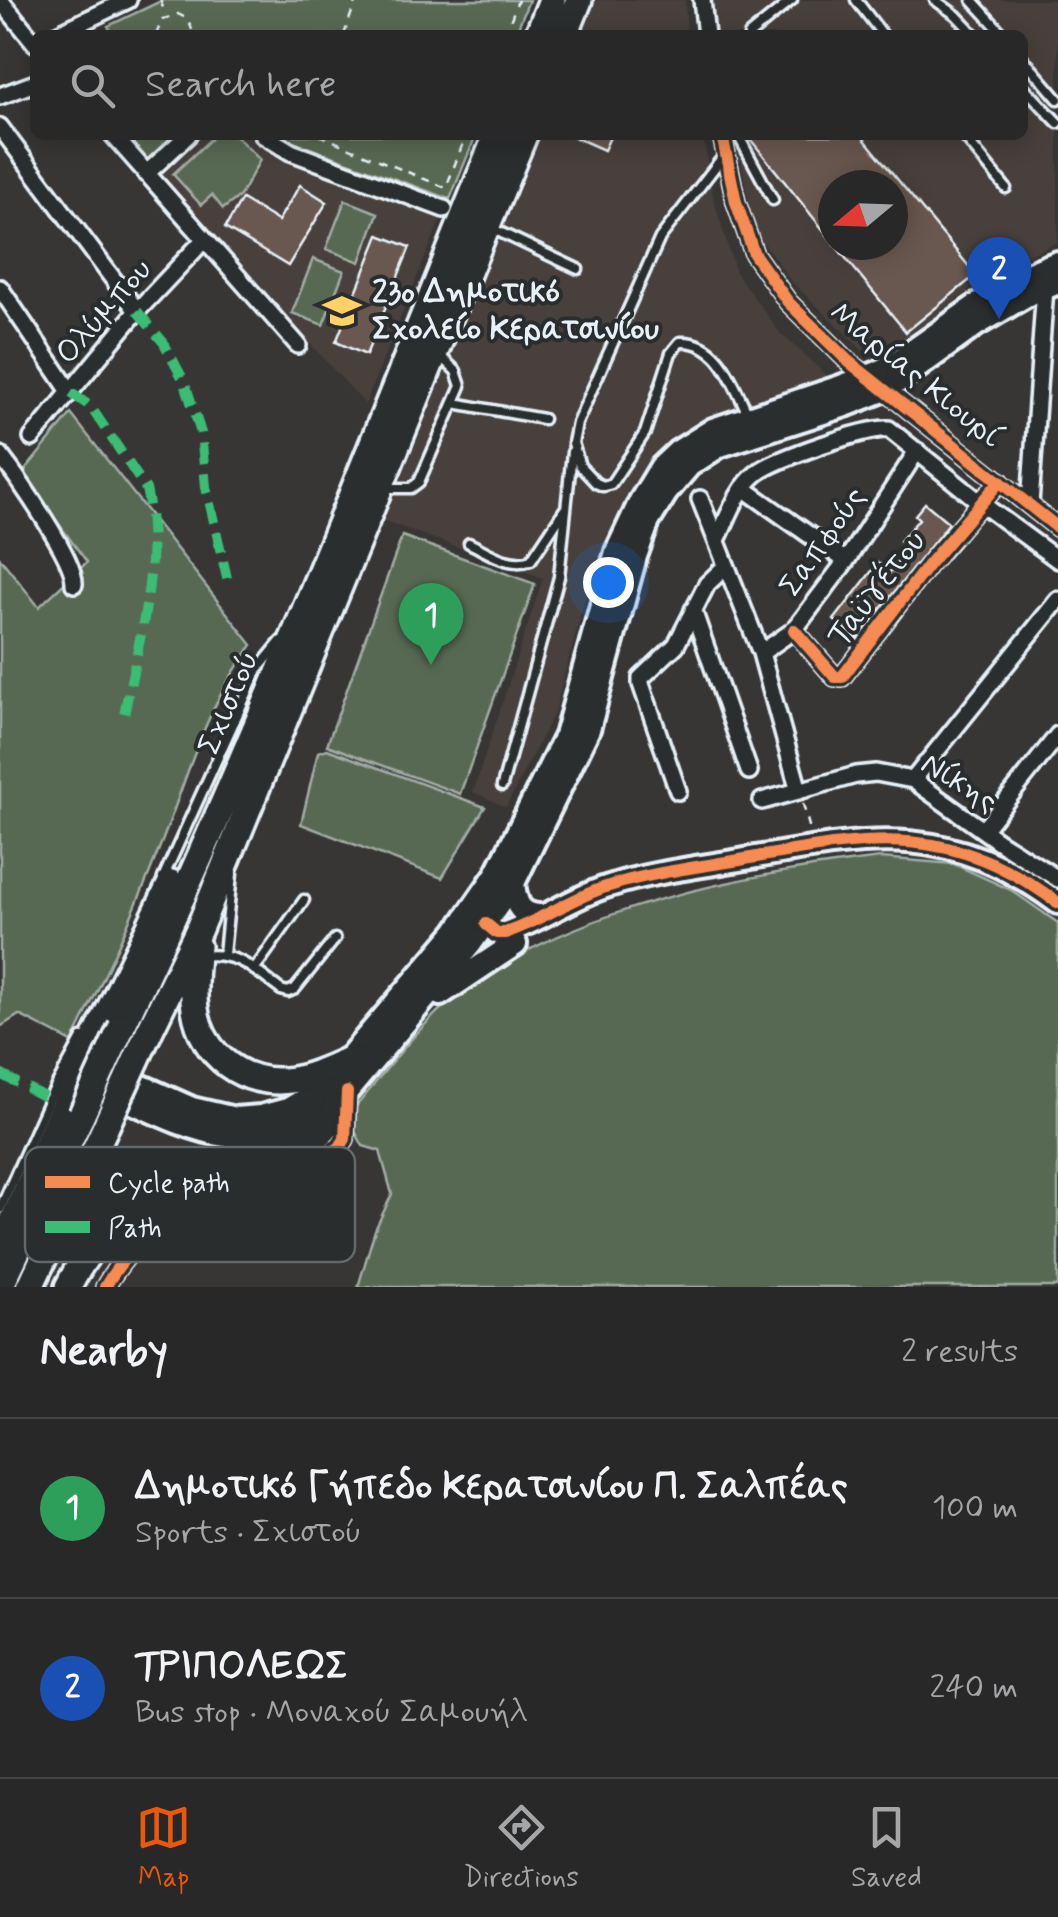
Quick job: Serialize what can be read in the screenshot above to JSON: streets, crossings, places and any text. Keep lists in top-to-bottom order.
{
  "streets": {
    "main road": ["Σχιστού"],
    "street": [
      "Ολύμπου",
      "Μαρίας Κιουρί",
      "Σαπφούς",
      "Ταϋγέτου",
      "Νίκης"
    ]
  },
  "crossings": [
    ["Μαρίας Κιουρί", "Σαπφούς"],
    ["Μαρίας Κιουρί", "Ταϋγέτου"],
    ["Σαπφούς", "Ταϋγέτου"]
  ],
  "places": {
    "school or university": ["23o Δημοτικό Σχολείο Κερατσινίου"]
  },
  "legend": ["Cycle path", "Path"],
  "north": "left",
  "page": {
    "search": "Search here",
    "pins": ["2", "1"],
    "heading": ["Nearby", "2 results"],
    "list": [
      {
        "mark": "1",
        "name": "Δημοτικό Γήπεδο Κερατσινίου Π. Σαλπέας",
        "note": "Sports · Σχιστού",
        "value": "100 m"
      },
      {
        "mark": "2",
        "name": "ΤΡΙΠΟΛΕΩΣ",
        "note": "Bus stop · Μοναχού Σαμουήλ",
        "value": "240 m"
      }
    ],
    "nav": ["Map", "Directions", "Saved"]
  }
}
